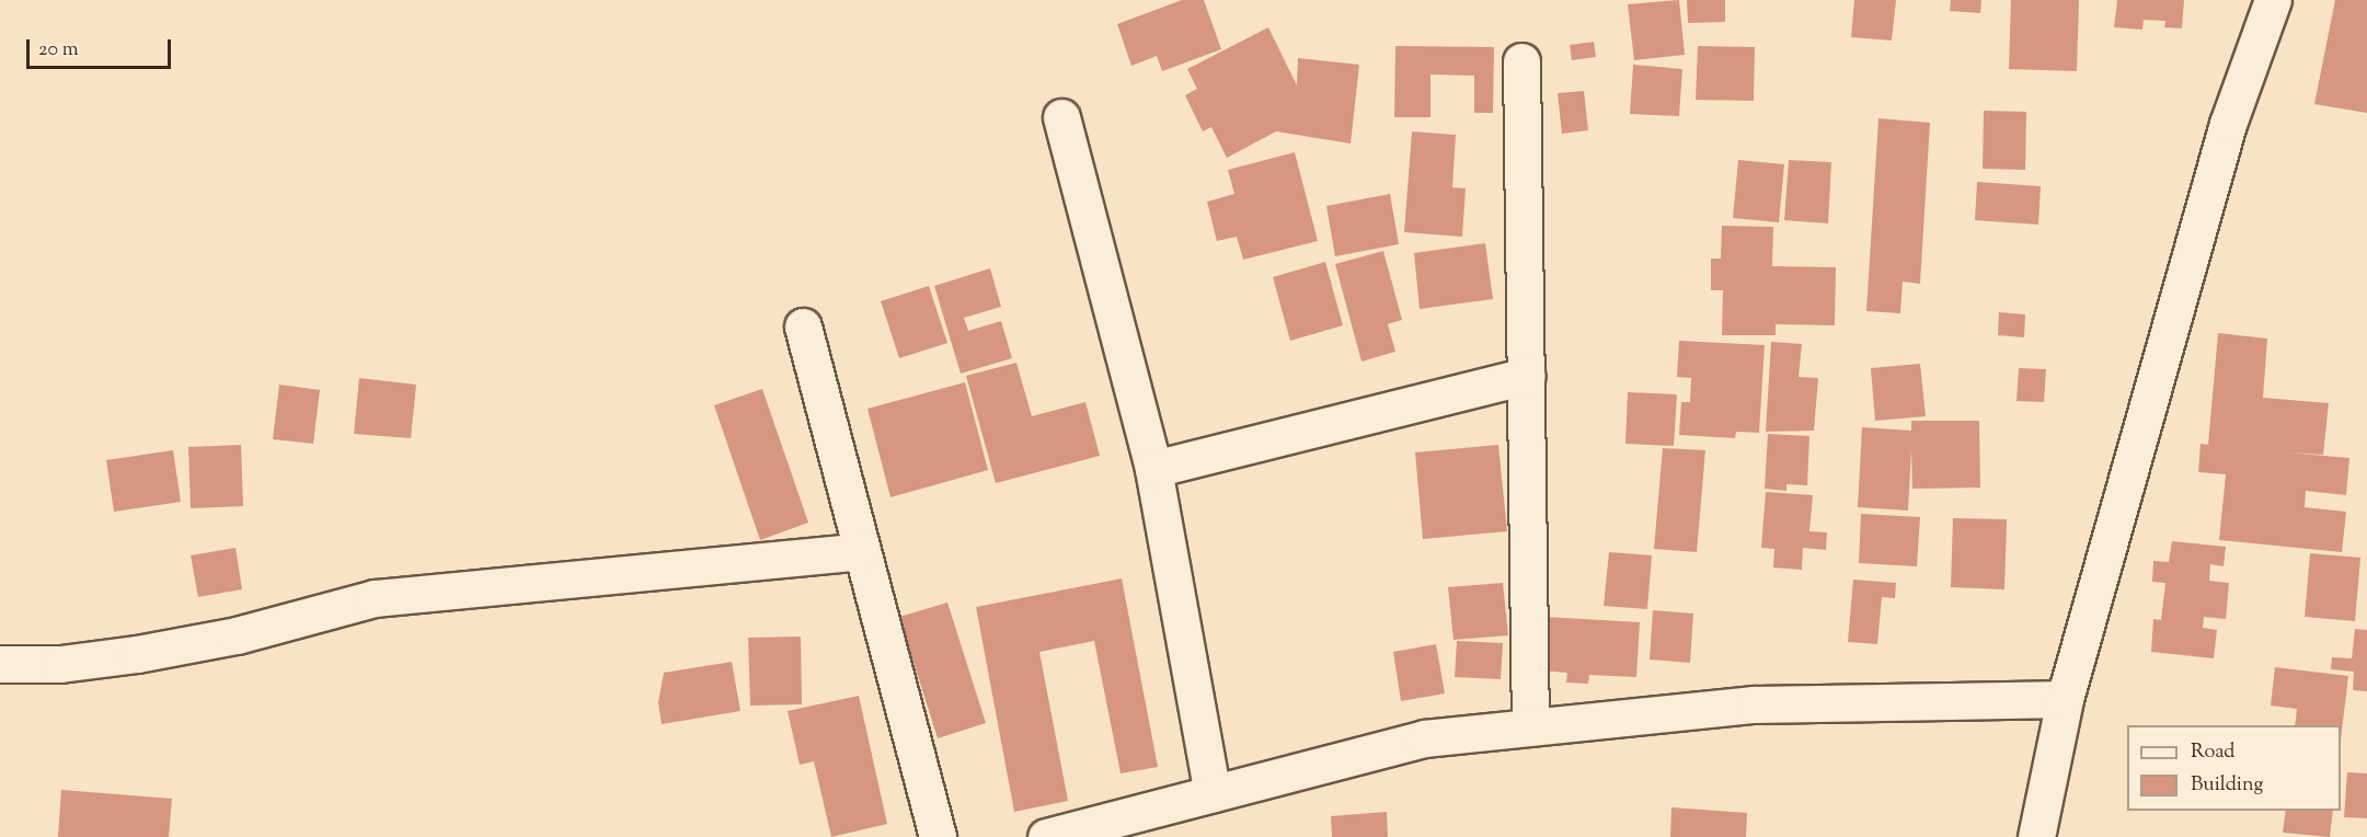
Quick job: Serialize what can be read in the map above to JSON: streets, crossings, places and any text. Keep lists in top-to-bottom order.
{
  "legend": ["Road", "Building"],
  "scale_bar": "20 m"
}
